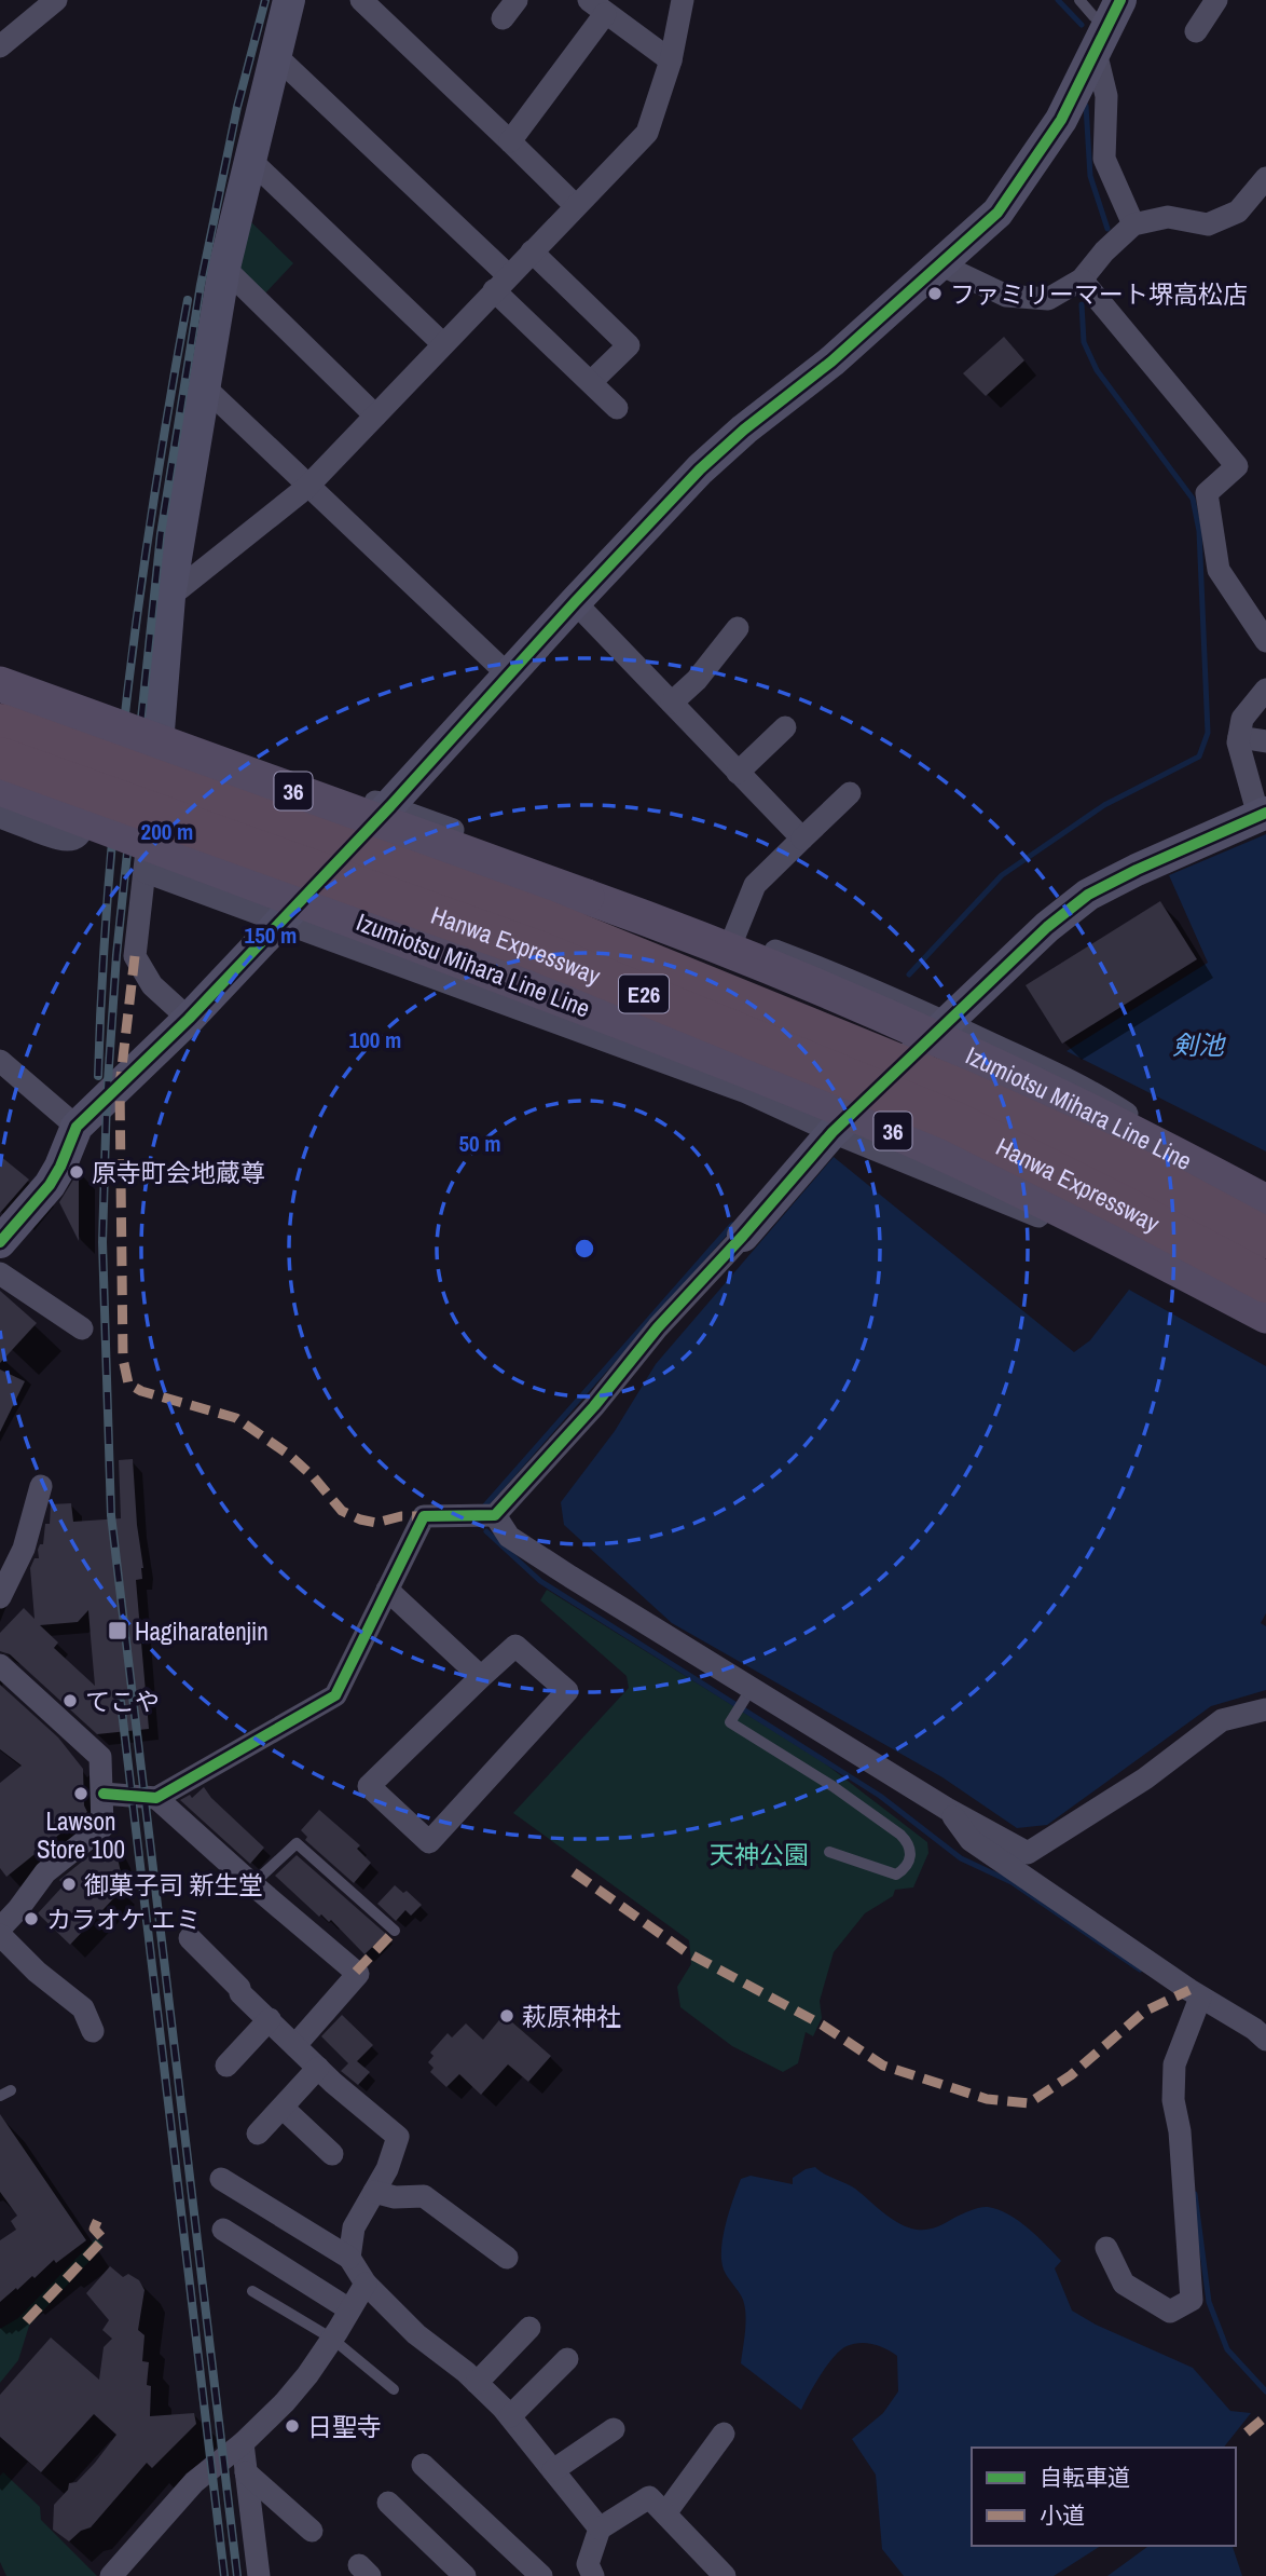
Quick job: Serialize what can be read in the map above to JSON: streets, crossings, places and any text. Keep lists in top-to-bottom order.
{
  "streets": {
    "highway": ["Hanwa Expressway", "E26"],
    "main road": ["36", "Izumiotsu Mihara Line Line"]
  },
  "water": ["剣池"],
  "parks": ["天神公園"],
  "places": {
    "other": [
      "ファミリーマート堺高松店",
      "原寺町会地蔵尊",
      "てこや",
      "Lawson Store 100",
      "御菓子司 新生堂",
      "カラオケ エミ",
      "萩原神社",
      "日聖寺"
    ],
    "transit": ["Hagiharatenjin"]
  },
  "legend": ["自転車道", "小道"],
  "rings": [
    "200 m",
    "150 m",
    "100 m",
    "50 m"
  ]
}
